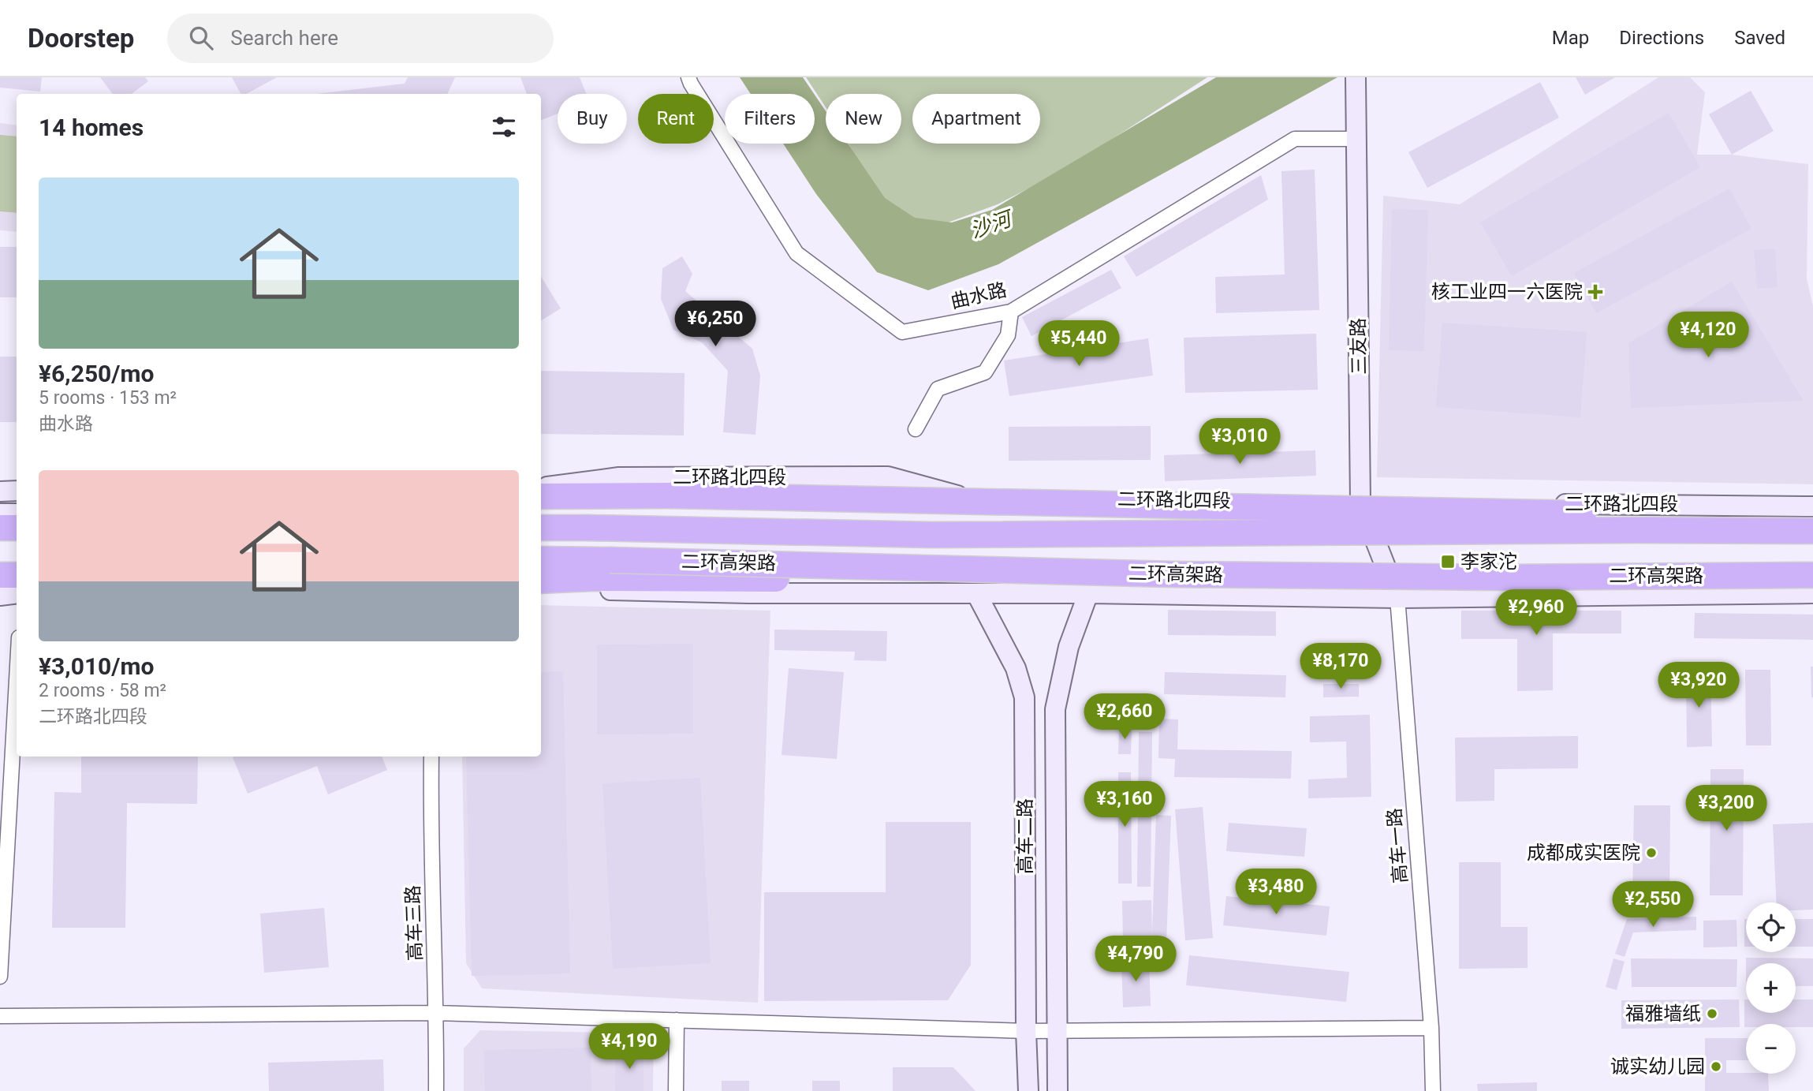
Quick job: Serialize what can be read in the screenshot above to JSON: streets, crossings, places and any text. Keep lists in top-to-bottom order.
{
  "streets": {
    "highway": ["二环高架路"],
    "main road": ["三友路", "二环路北四段", "高车二路"],
    "street": ["曲水路", "高车一路", "高车三路"]
  },
  "crossings": [
    ["曲水路", "三友路"],
    ["三友路", "二环路北四段"],
    ["三友路", "高车一路"]
  ],
  "water": ["沙河"],
  "places": {
    "health": ["核工业四一六医院"],
    "transit": ["李家沱"],
    "other": ["成都成实医院", "福雅墙纸", "诚实幼儿园"]
  },
  "page": {
    "header": "Doorstep",
    "search": "Search here",
    "nav": ["Map", "Directions", "Saved"],
    "chip": [
      "Buy",
      "Rent",
      "Filters",
      "New",
      "Apartment"
    ],
    "heading": "14 homes",
    "list": [
      {
        "name": "¥6,250/mo",
        "note": "5 rooms · 153 m² · 曲水路"
      },
      {
        "name": "¥3,010/mo",
        "note": "2 rooms · 58 m² · 二环路北四段"
      }
    ],
    "price": [
      "¥6,250",
      "¥4,120",
      "¥5,440",
      "¥3,010",
      "¥2,960",
      "¥8,170",
      "¥3,920",
      "¥2,660",
      "¥3,160",
      "¥3,200",
      "¥3,480",
      "¥2,550",
      "¥4,790",
      "¥4,190"
    ],
    "map_buttons": ["+", "−"]
  }
}
